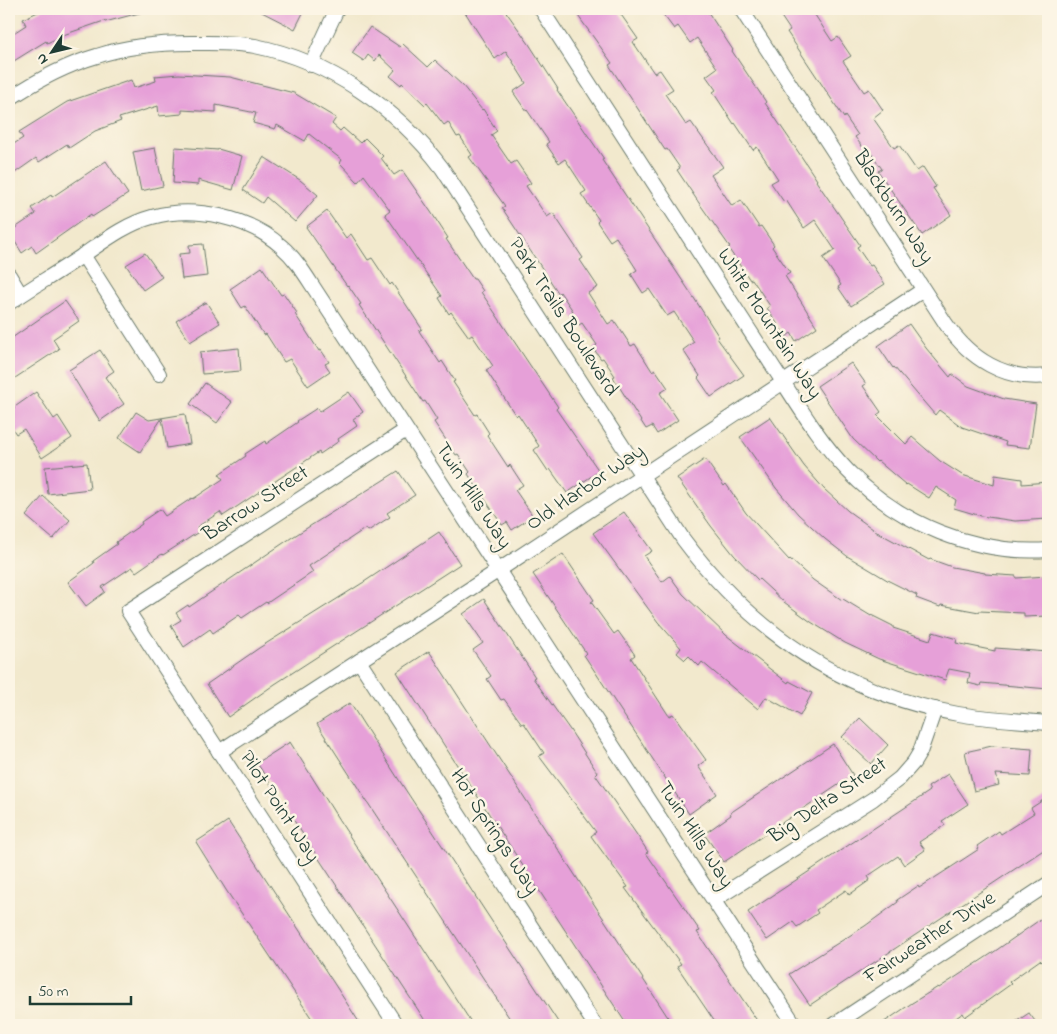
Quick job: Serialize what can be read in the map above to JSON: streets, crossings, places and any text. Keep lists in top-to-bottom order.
{
  "streets": {
    "street": [
      "Blackburn Way",
      "Park Trails Boulevard",
      "White Mountain Way",
      "Old Harbor Way",
      "Twin Hills Way",
      "Barrow Street",
      "Big Delta Street",
      "Pilot Point Way",
      "Hot Springs Way",
      "Fairweather Drive"
    ]
  },
  "crossings": [
    ["Blackburn Way", "Old Harbor Way"],
    ["Park Trails Boulevard", "Old Harbor Way"],
    ["Park Trails Boulevard", "Big Delta Street"],
    ["White Mountain Way", "Old Harbor Way"],
    ["Old Harbor Way", "Twin Hills Way"],
    ["Old Harbor Way", "Pilot Point Way"],
    ["Old Harbor Way", "Hot Springs Way"],
    ["Twin Hills Way", "Barrow Street"],
    ["Twin Hills Way", "Big Delta Street"],
    ["Barrow Street", "Pilot Point Way"]
  ],
  "scale_bar": "50 m",
  "north": "bottom left"
}
